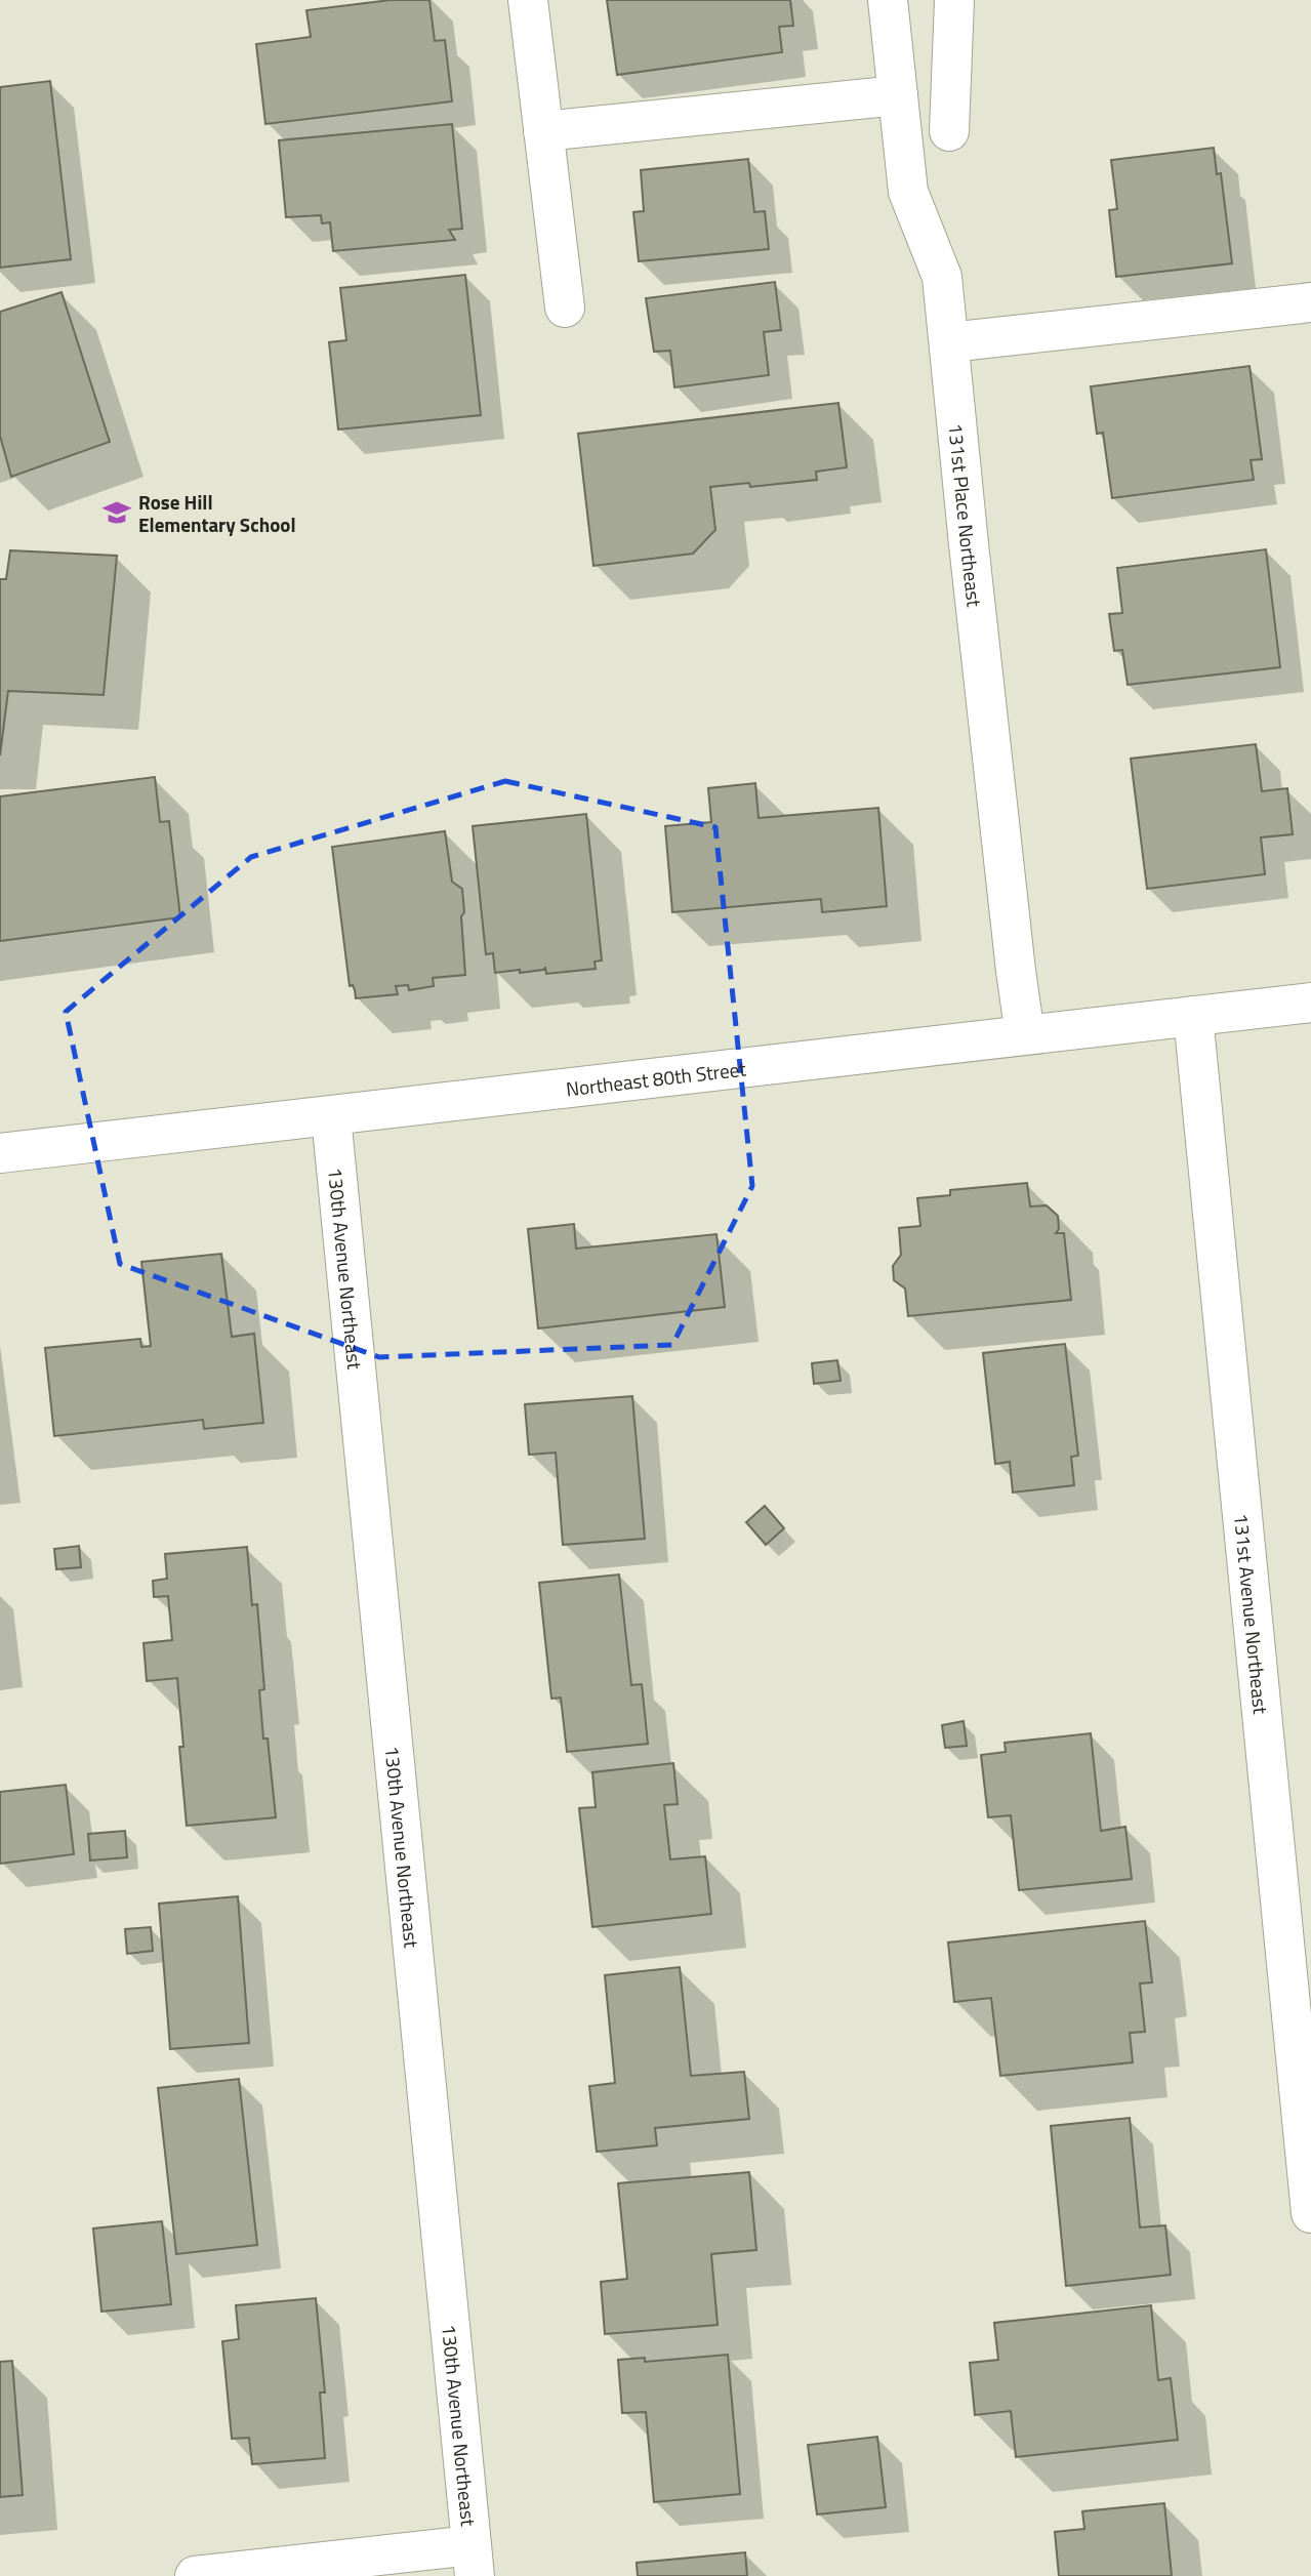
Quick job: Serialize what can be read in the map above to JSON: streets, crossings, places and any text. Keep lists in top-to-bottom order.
{
  "streets": {
    "street": [
      "131st Place Northeast",
      "Northeast 80th Street",
      "130th Avenue Northeast",
      "131st Avenue Northeast"
    ]
  },
  "crossings": [
    ["131st Place Northeast", "Northeast 80th Street"],
    ["Northeast 80th Street", "130th Avenue Northeast"],
    ["Northeast 80th Street", "131st Avenue Northeast"]
  ],
  "places": {
    "school or university": ["Rose Hill Elementary School"]
  }
}
